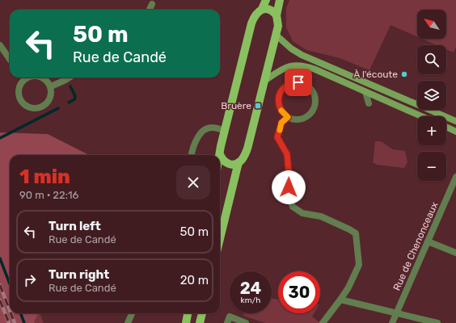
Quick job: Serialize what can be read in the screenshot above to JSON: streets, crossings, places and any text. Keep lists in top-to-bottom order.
{
  "streets": {
    "street": ["Rue de Chenonceaux"]
  },
  "places": {
    "other": ["À l'écoute"],
    "transit": ["Bruère"]
  },
  "north": "top left",
  "page": {
    "map_buttons": ["+", "−"],
    "turn": ["50 m", "Rue de Candé"],
    "heading": ["1 min", "90 m · 22:16"],
    "list": [
      {
        "name": "Turn left",
        "note": "Rue de Candé",
        "value": "50 m"
      },
      {
        "name": "Turn right",
        "note": "Rue de Candé",
        "value": "20 m"
      }
    ],
    "speed": "24 km/h",
    "limit": "30"
  }
}
